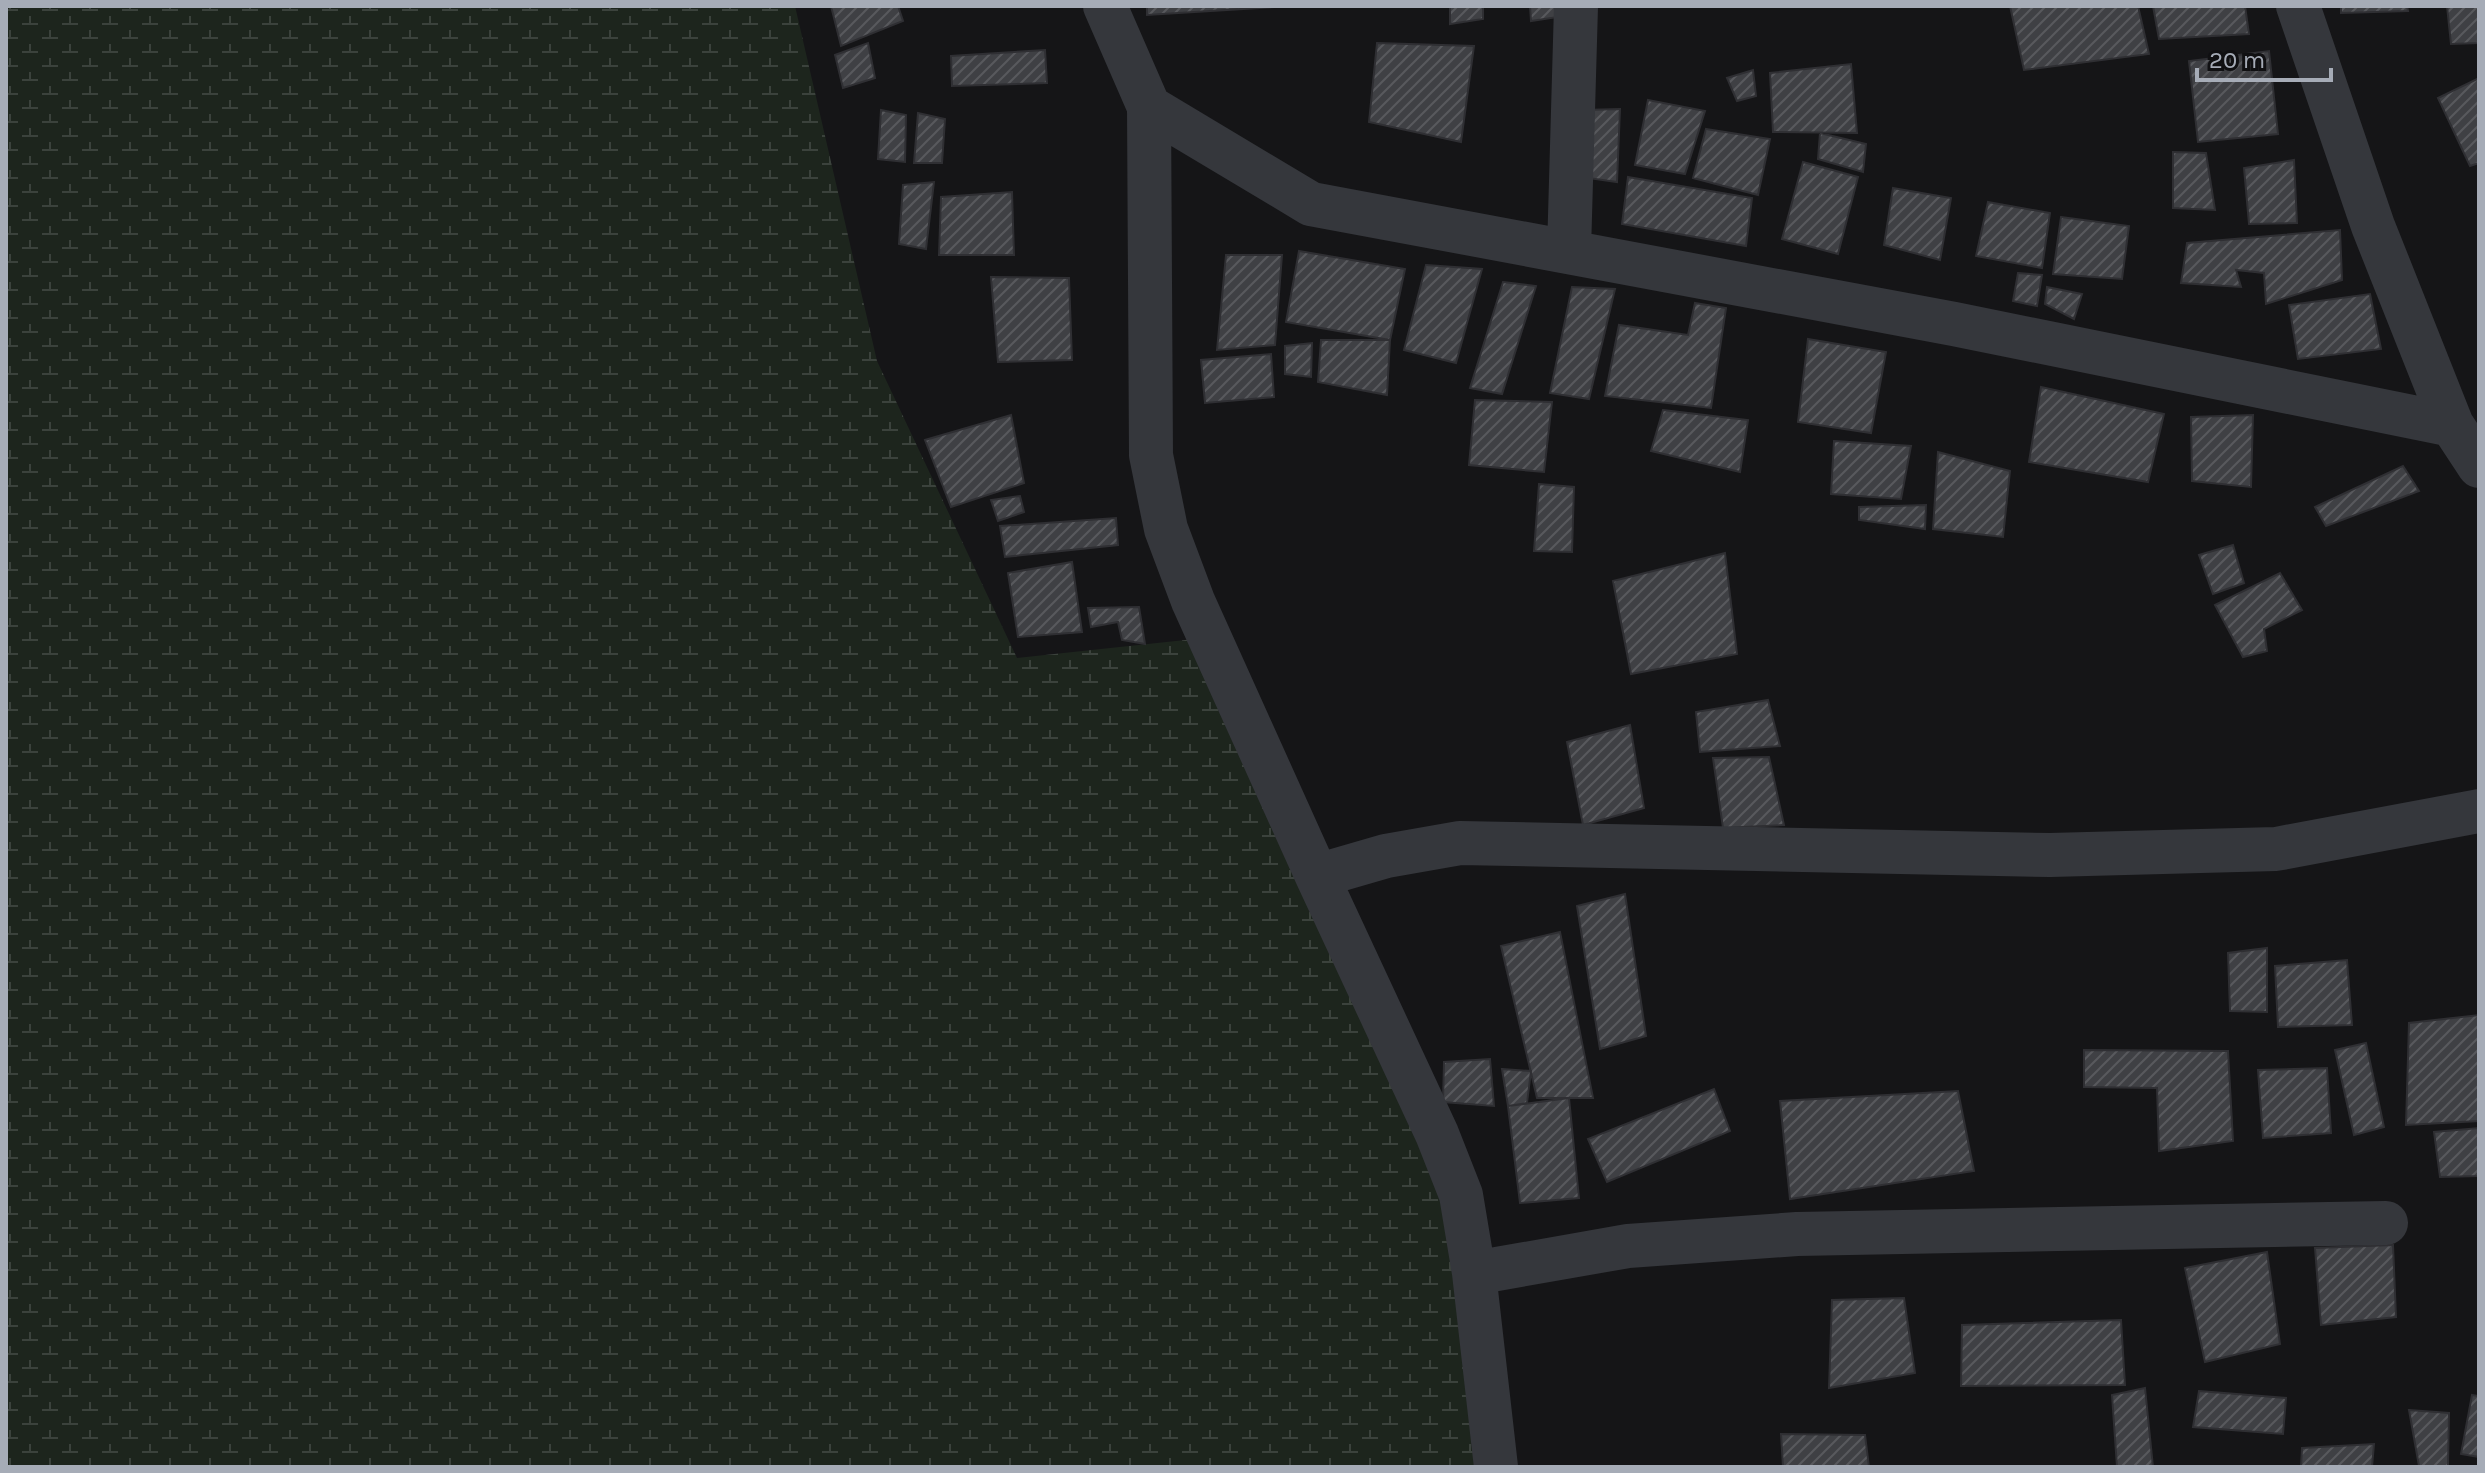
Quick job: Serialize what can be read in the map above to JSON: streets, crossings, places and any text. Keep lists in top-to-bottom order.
{
  "scale_bar": "20 m"
}
